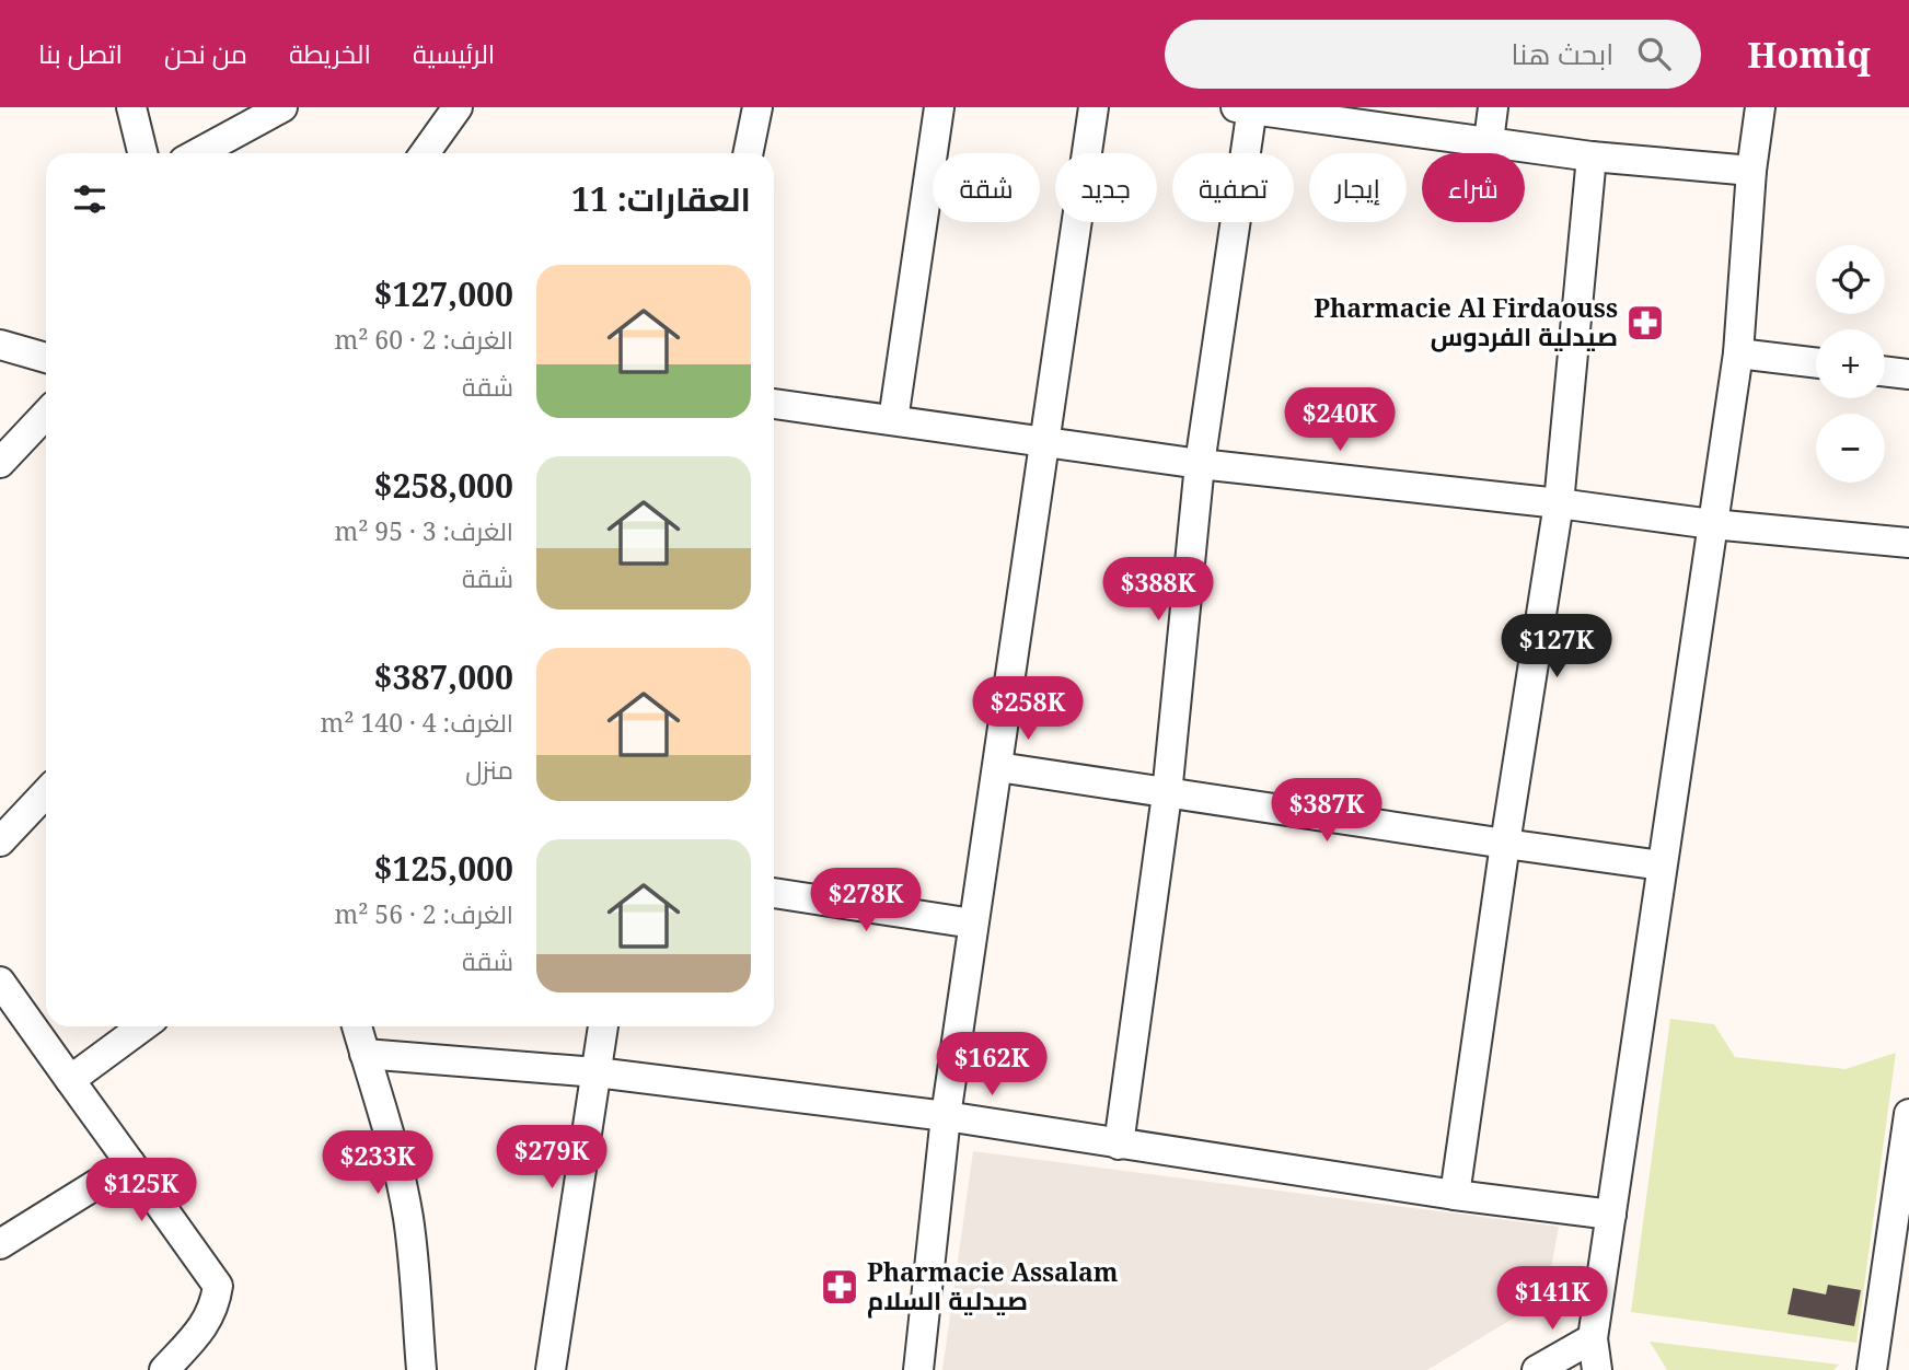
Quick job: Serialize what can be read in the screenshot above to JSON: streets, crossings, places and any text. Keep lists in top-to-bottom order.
{
  "places": {
    "pharmacy": ["Pharmacie Al Firdaouss صيدلية الفردوس", "Pharmacie Assalam صيدلية السلام"]
  },
  "page": {
    "header": "Homiq",
    "search": "ابحث هنا",
    "nav": [
      "الرئيسية",
      "الخريطة",
      "من نحن",
      "اتصل بنا"
    ],
    "chip": [
      "شراء",
      "إيجار",
      "تصفية",
      "جديد",
      "شقة"
    ],
    "heading": "العقارات: 11",
    "map_buttons": ["+", "−"],
    "list": [
      {
        "name": "$127,000",
        "note": "الغرف: 2 · 60 m² · شقة"
      },
      {
        "name": "$258,000",
        "note": "الغرف: 3 · 95 m² · شقة"
      },
      {
        "name": "$387,000",
        "note": "الغرف: 4 · 140 m² · منزل"
      },
      {
        "name": "$125,000",
        "note": "الغرف: 2 · 56 m² · شقة"
      }
    ],
    "price": [
      "$240K",
      "$388K",
      "$127K",
      "$258K",
      "$387K",
      "$278K",
      "$162K",
      "$279K",
      "$233K",
      "$125K",
      "$141K"
    ]
  }
}
